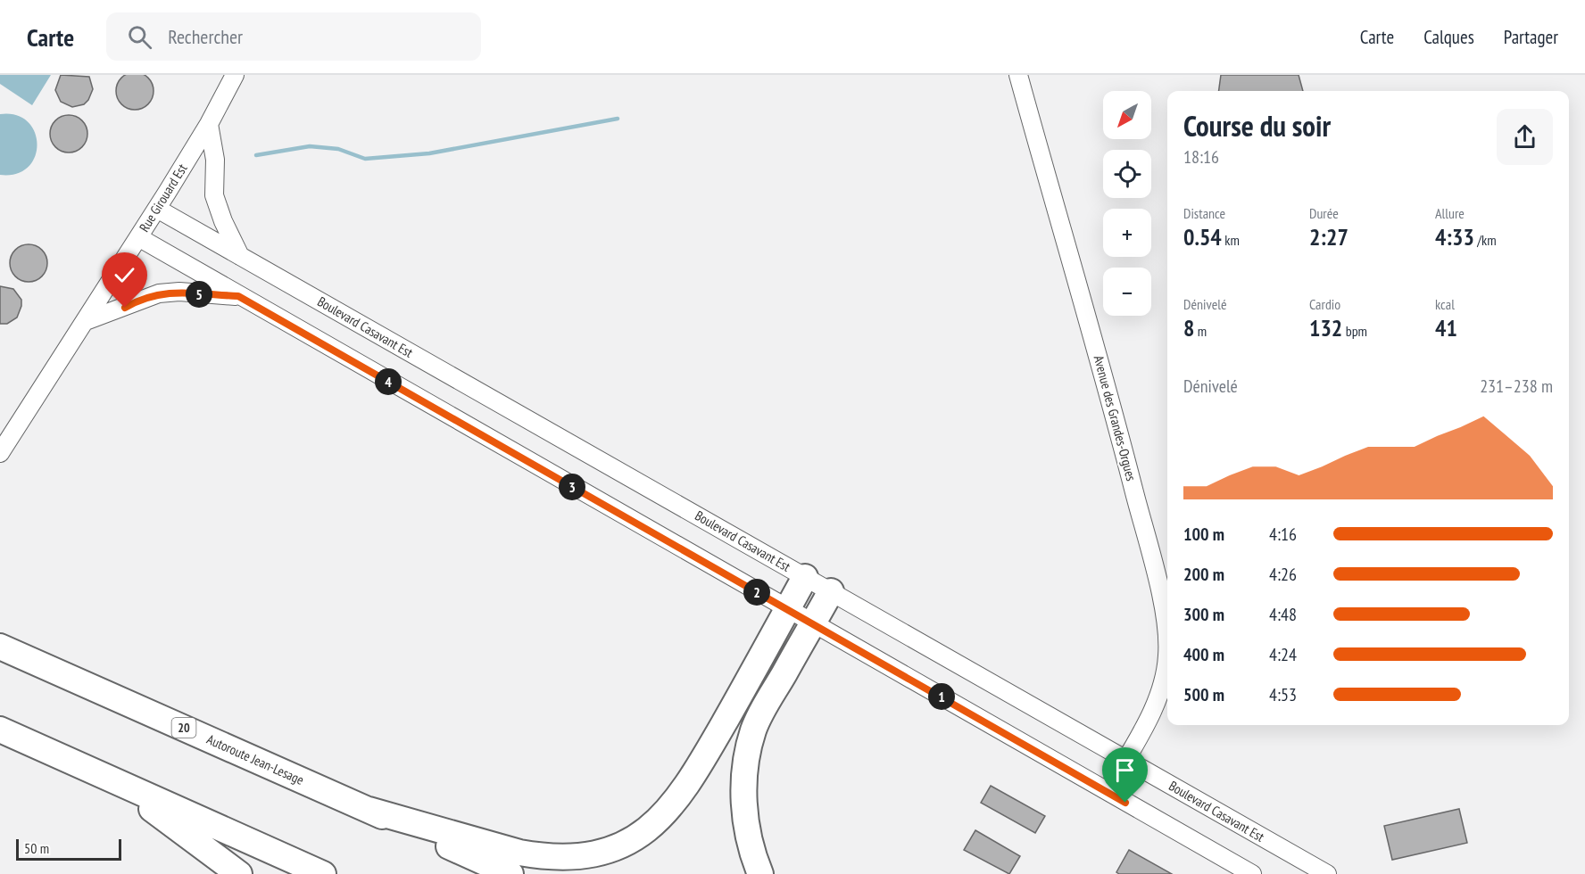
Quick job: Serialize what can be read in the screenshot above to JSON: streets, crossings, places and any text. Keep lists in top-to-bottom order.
{
  "streets": {
    "highway": ["20", "Autoroute Jean-Lesage"],
    "street": ["Rue Girouard Est", "Boulevard Casavant Est", "Avenue des Grandes-Orgues"]
  },
  "crossings": [
    ["Rue Girouard Est", "Boulevard Casavant Est"],
    ["Boulevard Casavant Est", "Avenue des Grandes-Orgues"]
  ],
  "scale_bar": "50 m",
  "north": "bottom left",
  "page": {
    "header": "Carte",
    "search": "Rechercher",
    "nav": ["Carte", "Calques", "Partager"],
    "map_buttons": ["+", "−"],
    "heading": ["Course du soir", "18:16"],
    "stats": [
      ["Distance", "0.54 km"],
      ["Durée", "2:27"],
      ["Allure", "4:33 /km"],
      ["Dénivelé", "8 m"],
      ["Cardio", "132 bpm"],
      ["kcal", "41"]
    ],
    "pins": [
      "5",
      "4",
      "3",
      "2",
      "1"
    ],
    "chart": ["Dénivelé", "231–238 m"],
    "list": [
      {
        "name": "100 m",
        "note": "4:16"
      },
      {
        "name": "200 m",
        "note": "4:26"
      },
      {
        "name": "300 m",
        "note": "4:48"
      },
      {
        "name": "400 m",
        "note": "4:24"
      },
      {
        "name": "500 m",
        "note": "4:53"
      }
    ],
    "scale": "50 m"
  }
}
